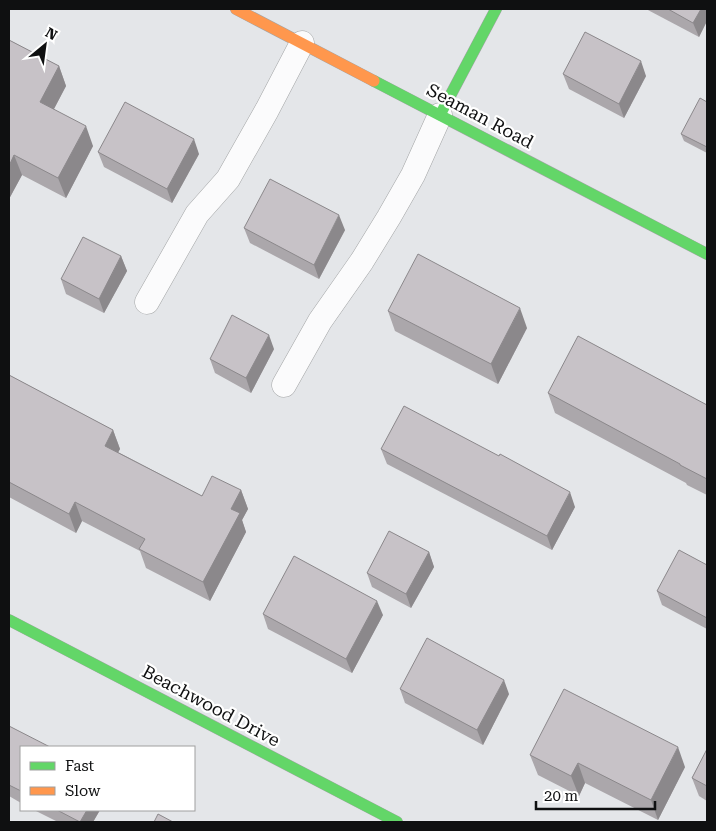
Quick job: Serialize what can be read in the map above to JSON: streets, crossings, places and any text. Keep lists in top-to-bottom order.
{
  "streets": {
    "street": ["Seaman Road", "Beachwood Drive"]
  },
  "legend": ["Fast", "Slow"],
  "scale_bar": "20 m",
  "north": "top right"
}
